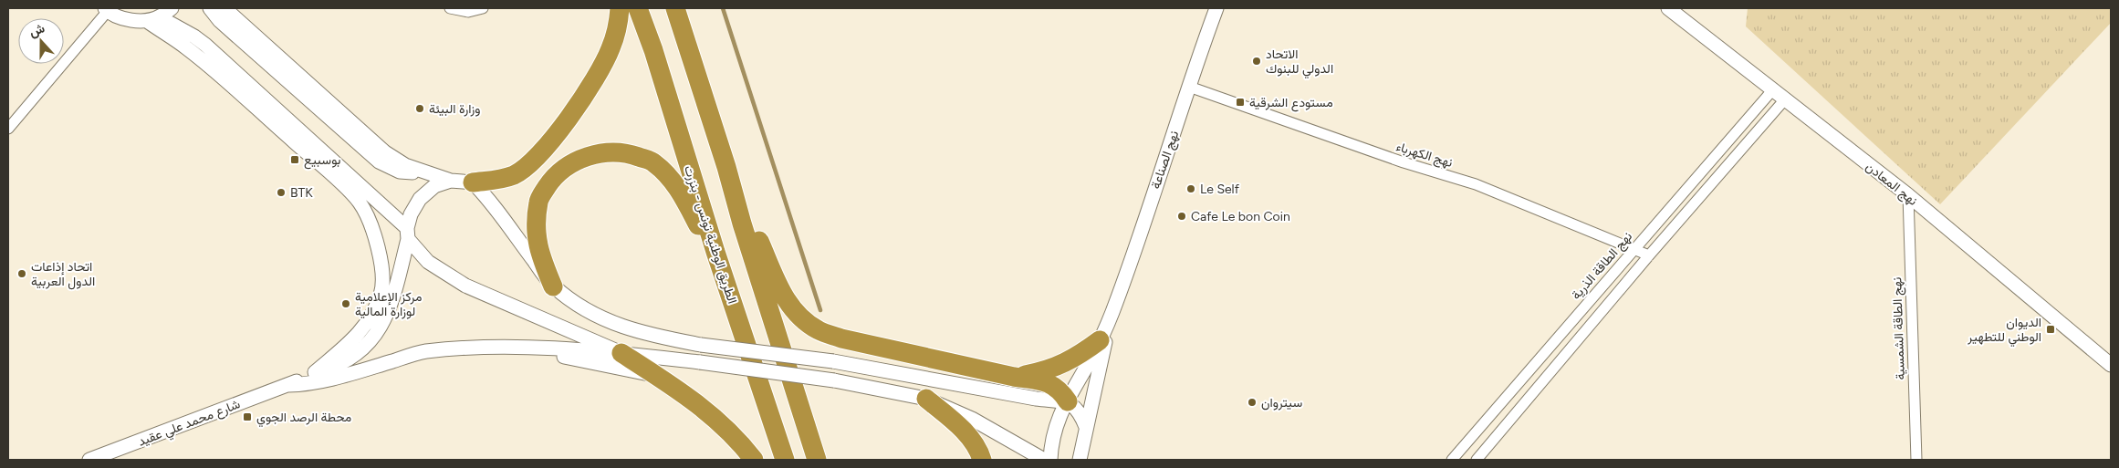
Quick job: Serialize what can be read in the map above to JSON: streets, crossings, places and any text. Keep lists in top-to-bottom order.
{
  "streets": {
    "highway": ["الطريق الوطنية تونس - بنزرت"],
    "street": [
      "نهج الكهرباء",
      "نهج الصناعة",
      "نهج المعادن",
      "نهج الطاقة الذرية",
      "نهج الطاقة الشمسية",
      "شارع محمد علي عقيد"
    ]
  },
  "crossings": [
    ["نهج الكهرباء", "نهج الصناعة"],
    ["نهج الكهرباء", "نهج الطاقة الذرية"],
    ["نهج المعادن", "نهج الطاقة الذرية"],
    ["نهج المعادن", "نهج الطاقة الشمسية"]
  ],
  "places": {
    "other": [
      "الاتحاد الدولي للبنوك",
      "وزارة البيئة",
      "Le Self",
      "BTK",
      "Cafe Le bon Coin",
      "اتحاد إذاعات الدول العربية",
      "مركز الإعلامية لوزارة المالية",
      "سيتروان"
    ],
    "transit": [
      "مستودع الشرقية",
      "بوسبيع",
      "الديوان الوطني للتطهير",
      "محطة الرصد الجوي"
    ]
  },
  "north": "top"
}
